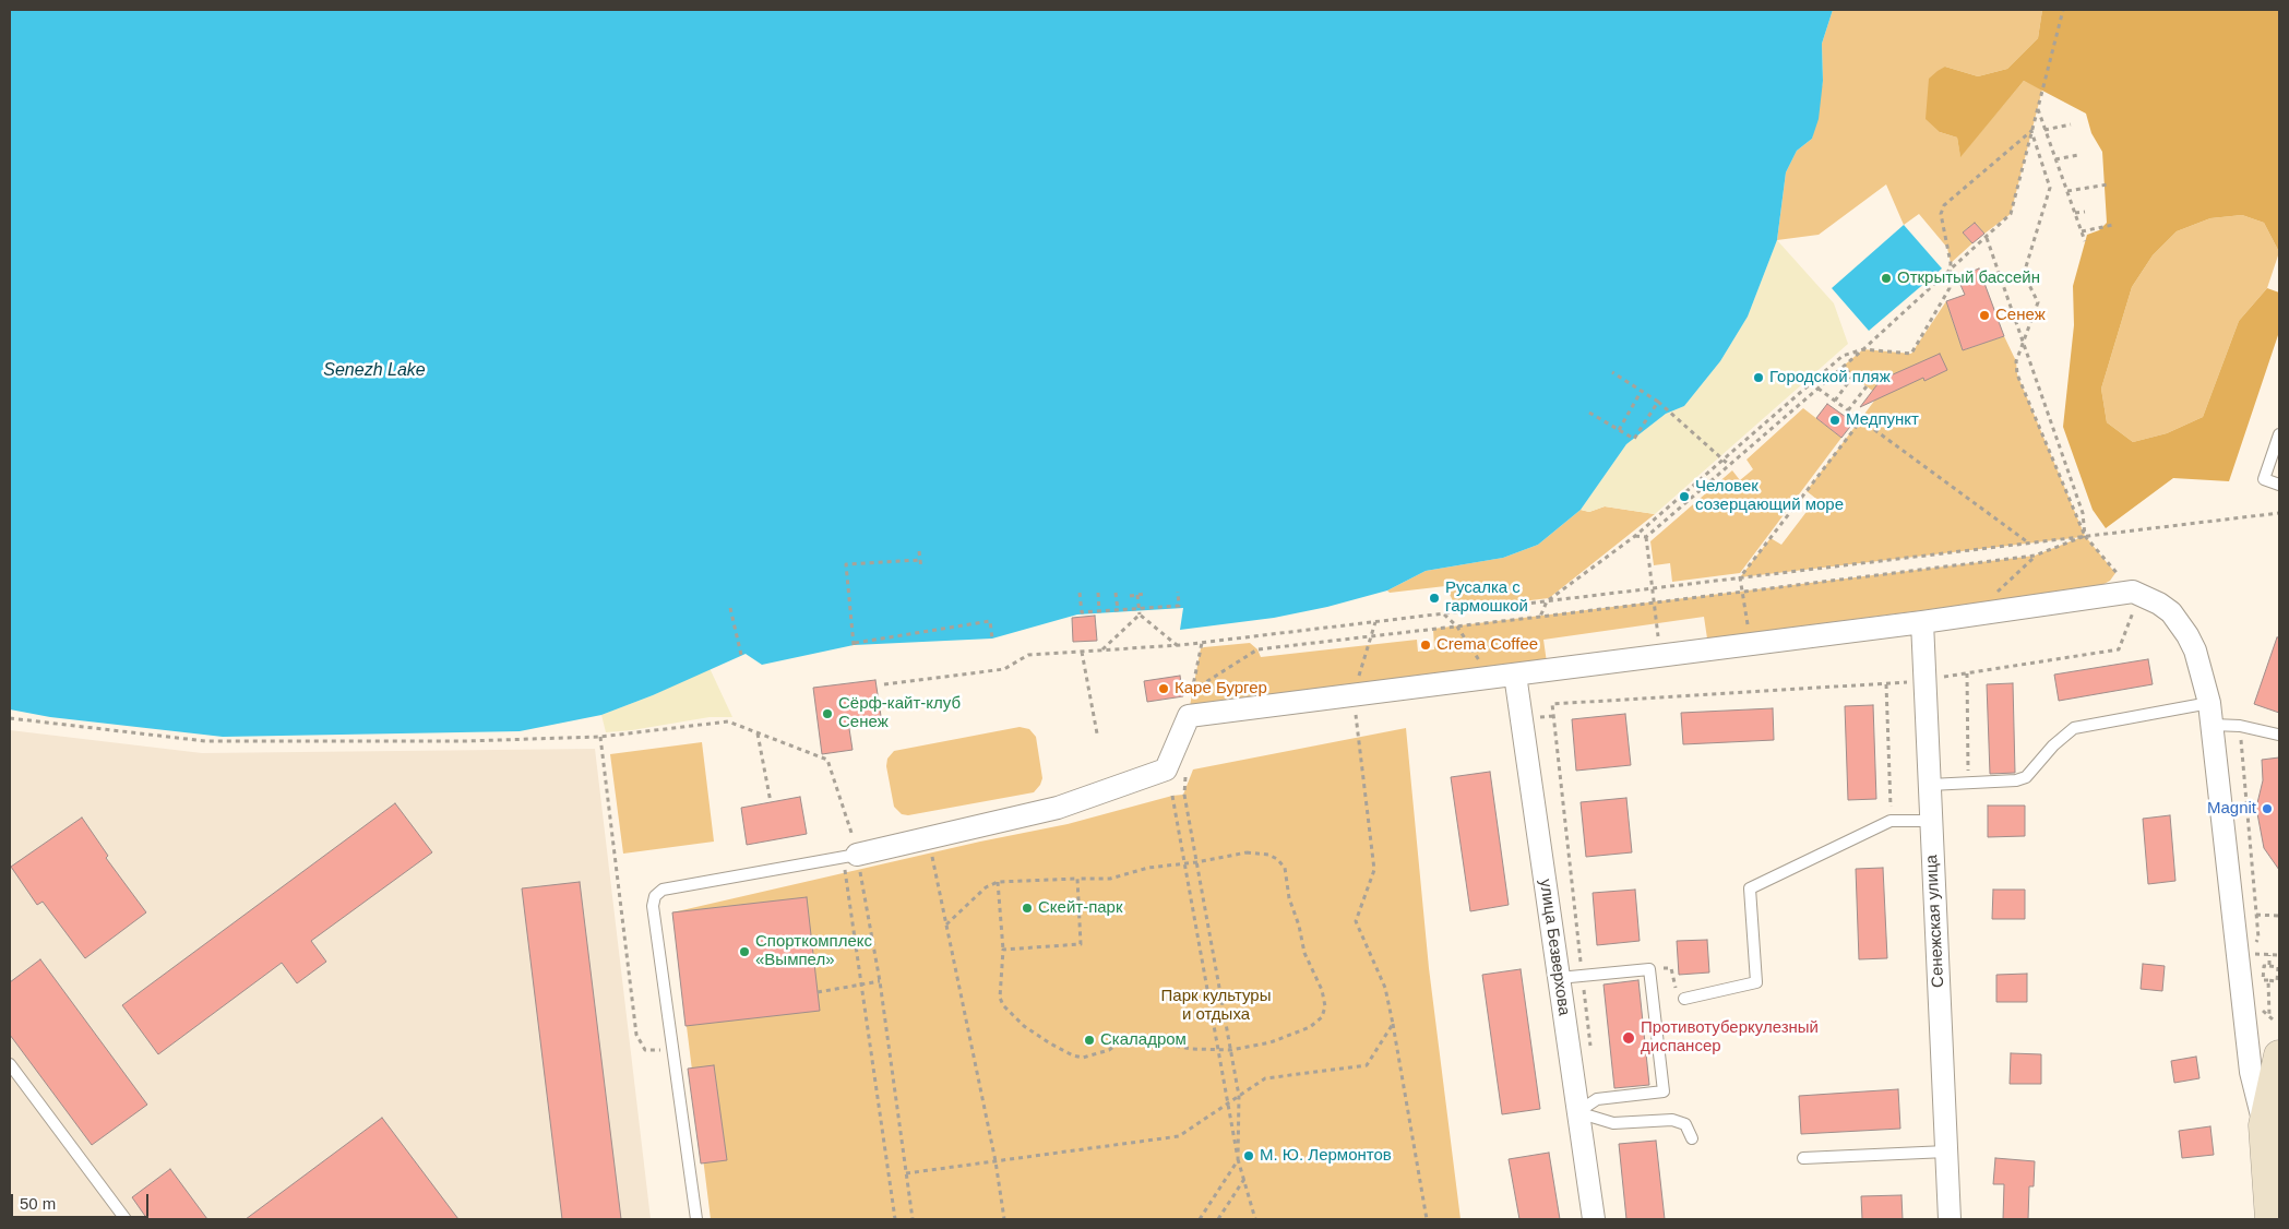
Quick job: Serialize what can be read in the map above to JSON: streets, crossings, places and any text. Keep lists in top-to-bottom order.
{
  "streets": {
    "street": ["Сенежская улица", "улица Безверхова"]
  },
  "water": ["Senezh Lake"],
  "parks": ["Парк культуры и отдыха"],
  "places": [
    "Открытый бассейн",
    "Сенеж",
    "Городской пляж",
    "Медпункт",
    "Человек созерцающий море",
    "Русалка с гармошкой",
    "Crema Coffee",
    "Каре Бургер",
    "Сёрф-кайт-клуб Сенеж",
    "Magnit",
    "Скейт-парк",
    "Спорткомплекс «Вымпел»",
    "Противотуберкулезный диспансер",
    "Скаладром",
    "М. Ю. Лермонтов"
  ],
  "scale_bar": "50 m"
}
